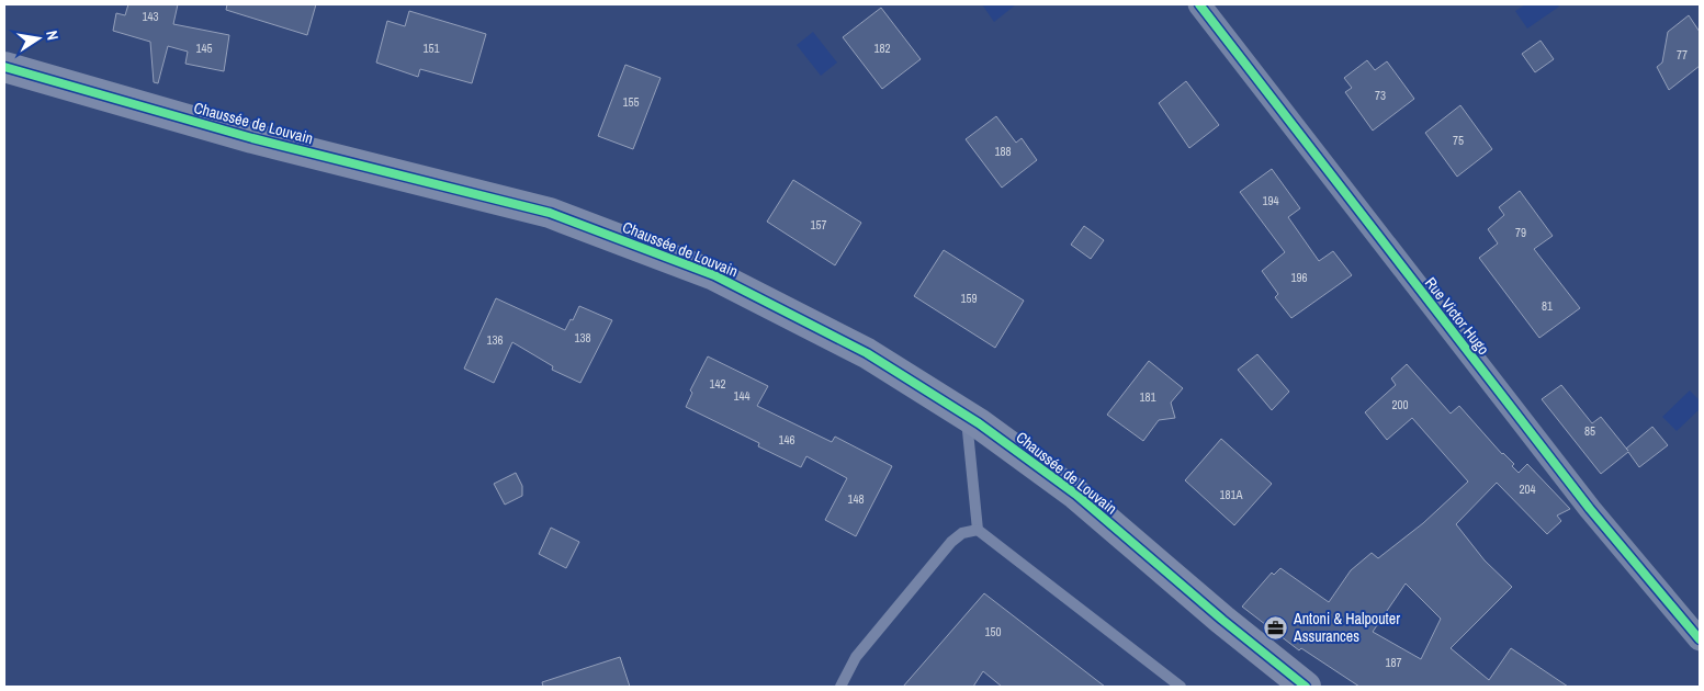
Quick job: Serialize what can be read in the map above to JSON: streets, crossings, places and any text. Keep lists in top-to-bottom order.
{
  "streets": {
    "main road": ["Chaussée de Louvain"],
    "street": ["Rue Victor Hugo"]
  },
  "places": {
    "office": ["Antoni & Halpouter Assurances"]
  },
  "house_numbers": [
    "143",
    "145",
    "151",
    "182",
    "77",
    "73",
    "155",
    "75",
    "188",
    "194",
    "157",
    "79",
    "196",
    "159",
    "81",
    "138",
    "136",
    "142",
    "144",
    "181",
    "200",
    "85",
    "146",
    "204",
    "181A",
    "148",
    "150",
    "187"
  ],
  "north": "right"
}
